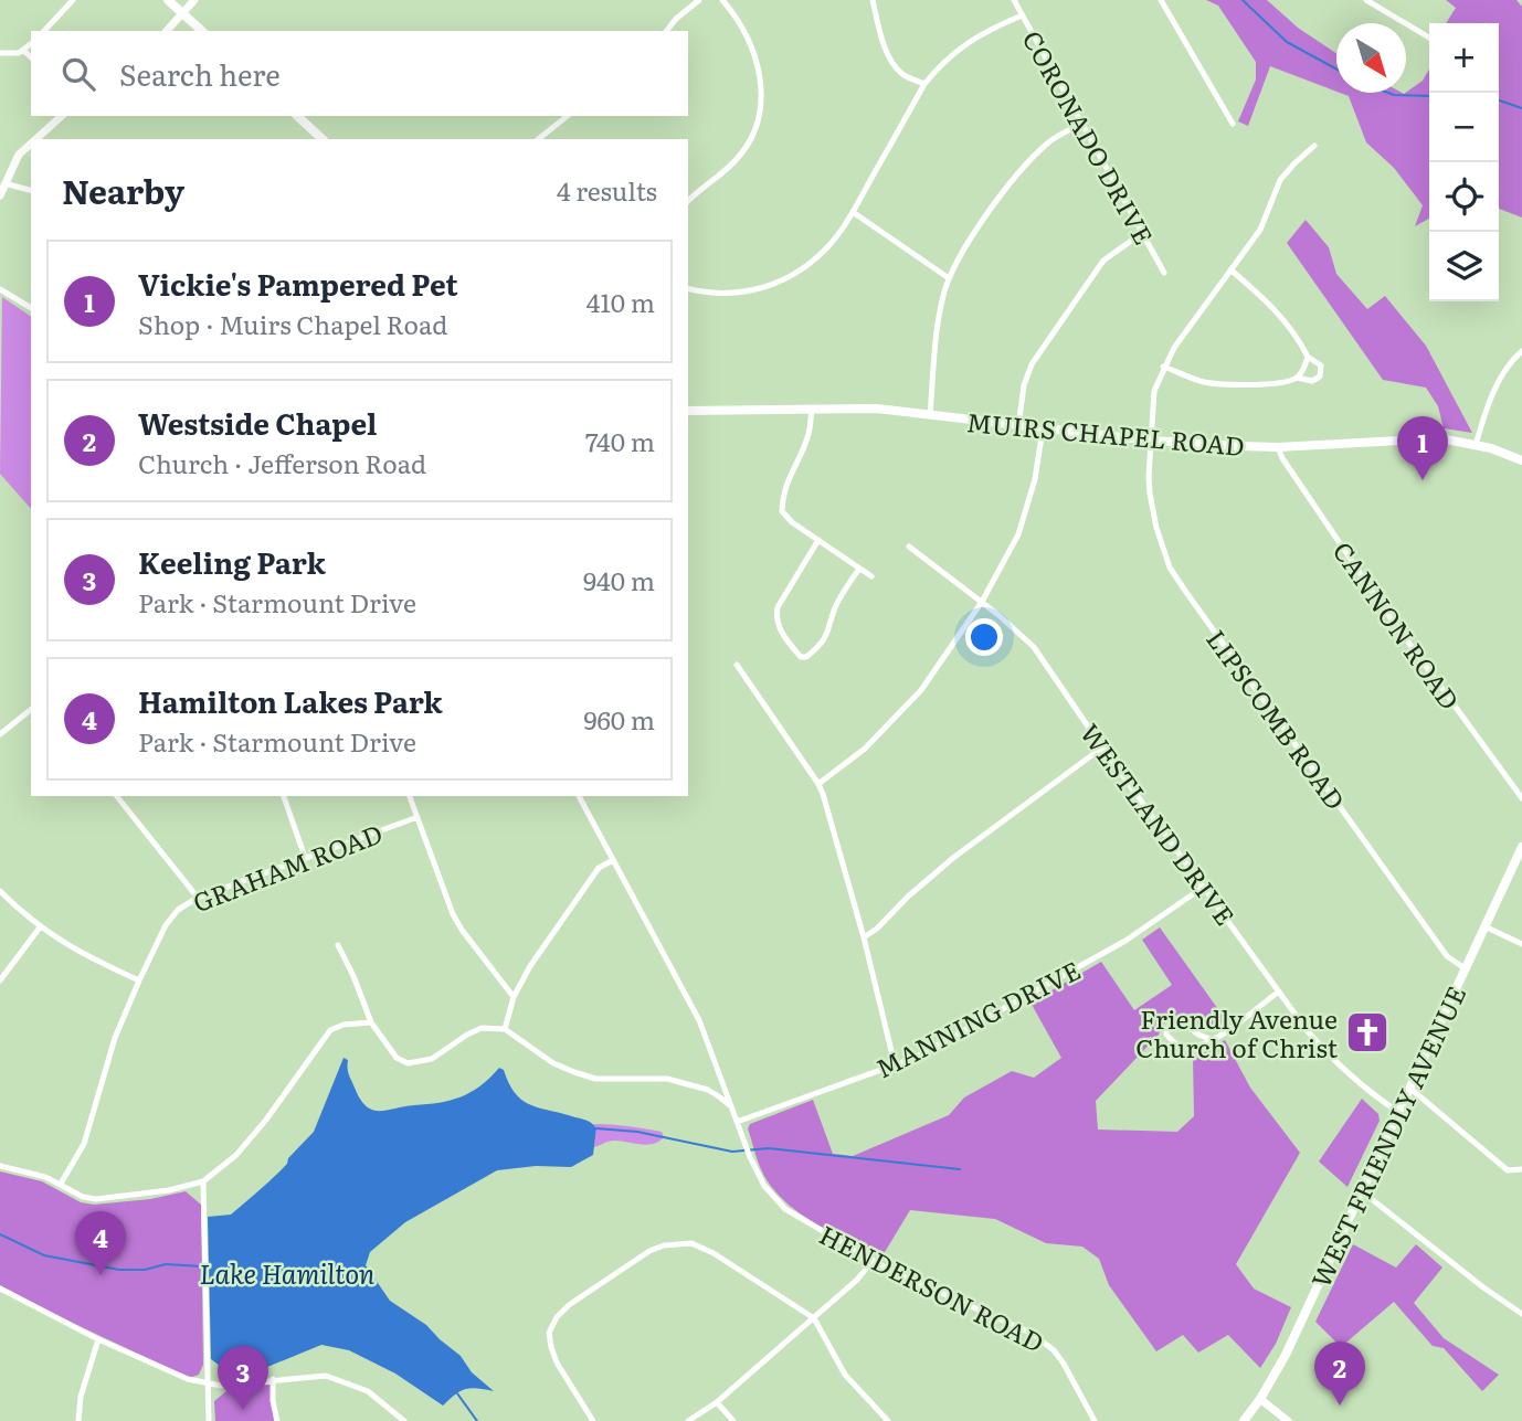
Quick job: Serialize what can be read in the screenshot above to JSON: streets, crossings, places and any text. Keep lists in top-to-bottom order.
{
  "streets": {
    "main road": ["MUIRS CHAPEL ROAD", "WEST FRIENDLY AVENUE"],
    "street": [
      "CORONADO DRIVE",
      "CANNON ROAD",
      "LIPSCOMB ROAD",
      "WESTLAND DRIVE",
      "GRAHAM ROAD",
      "MANNING DRIVE",
      "HENDERSON ROAD"
    ]
  },
  "crossings": [
    ["MUIRS CHAPEL ROAD", "CANNON ROAD"],
    ["MUIRS CHAPEL ROAD", "LIPSCOMB ROAD"],
    ["LIPSCOMB ROAD", "WEST FRIENDLY AVENUE"],
    ["WESTLAND DRIVE", "MANNING DRIVE"],
    ["WESTLAND DRIVE", "WEST FRIENDLY AVENUE"],
    ["MANNING DRIVE", "HENDERSON ROAD"]
  ],
  "water": ["Lake Hamilton"],
  "places": {
    "church": ["Friendly Avenue Church of Christ"]
  },
  "north": "bottom right",
  "page": {
    "map_buttons": ["+", "−"],
    "search": "Search here",
    "heading": ["Nearby", "4 results"],
    "list": [
      {
        "mark": "1",
        "name": "Vickie's Pampered Pet",
        "note": "Shop · Muirs Chapel Road",
        "value": "410 m"
      },
      {
        "mark": "2",
        "name": "Westside Chapel",
        "note": "Church · Jefferson Road",
        "value": "740 m"
      },
      {
        "mark": "3",
        "name": "Keeling Park",
        "note": "Park · Starmount Drive",
        "value": "940 m"
      },
      {
        "mark": "4",
        "name": "Hamilton Lakes Park",
        "note": "Park · Starmount Drive",
        "value": "960 m"
      }
    ],
    "pins": [
      "1",
      "4",
      "2",
      "3"
    ]
  }
}
